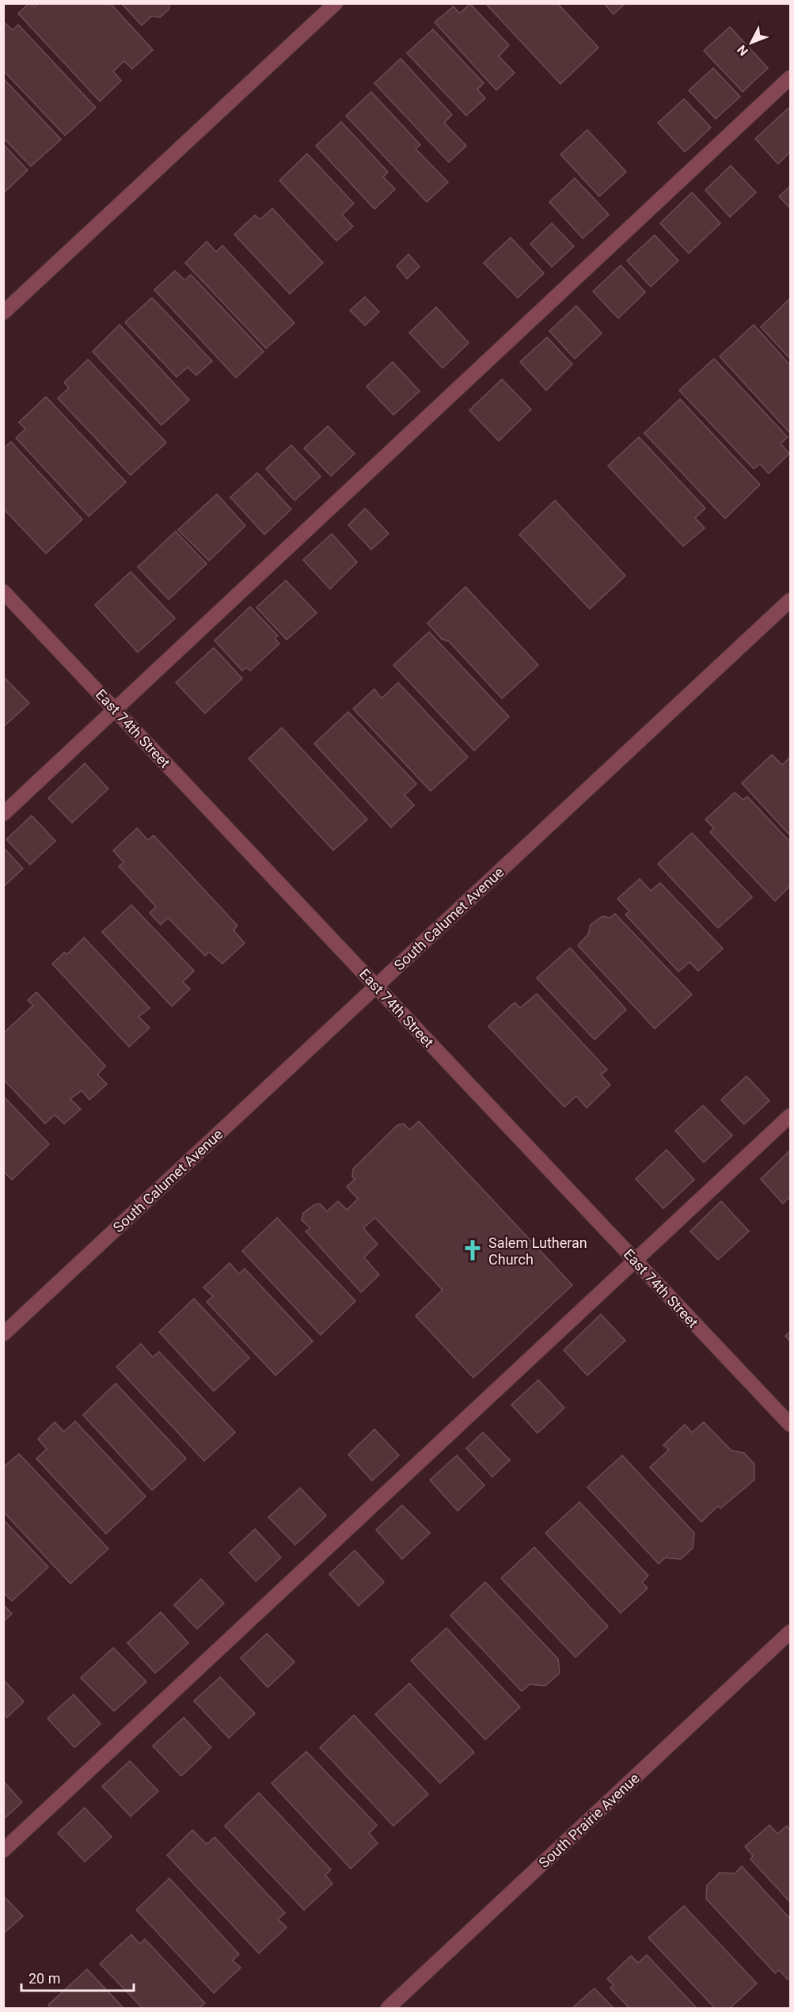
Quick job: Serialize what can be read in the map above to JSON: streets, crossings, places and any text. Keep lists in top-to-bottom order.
{
  "streets": {
    "street": ["East 74th Street", "South Calumet Avenue", "South Prairie Avenue"]
  },
  "crossings": [
    ["East 74th Street", "South Calumet Avenue"]
  ],
  "places": {
    "church": ["Salem Lutheran Church"]
  },
  "scale_bar": "20 m",
  "north": "bottom left"
}
